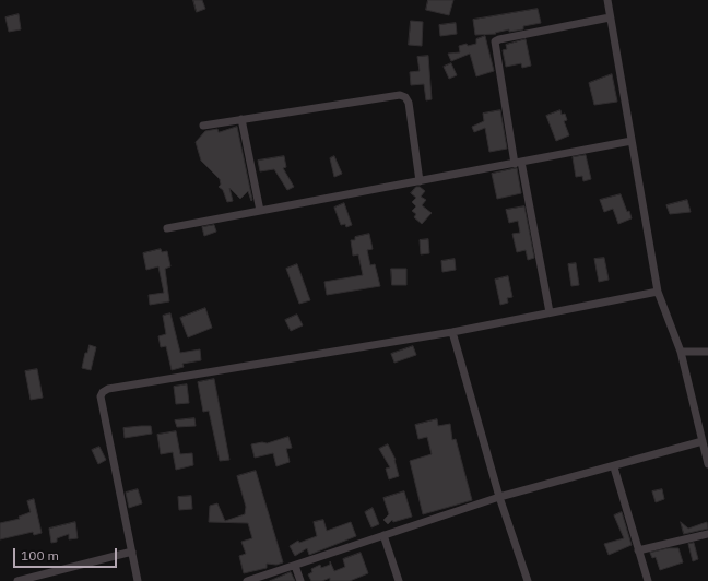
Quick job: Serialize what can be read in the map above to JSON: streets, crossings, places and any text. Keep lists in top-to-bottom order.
{
  "scale_bar": "100 m"
}
